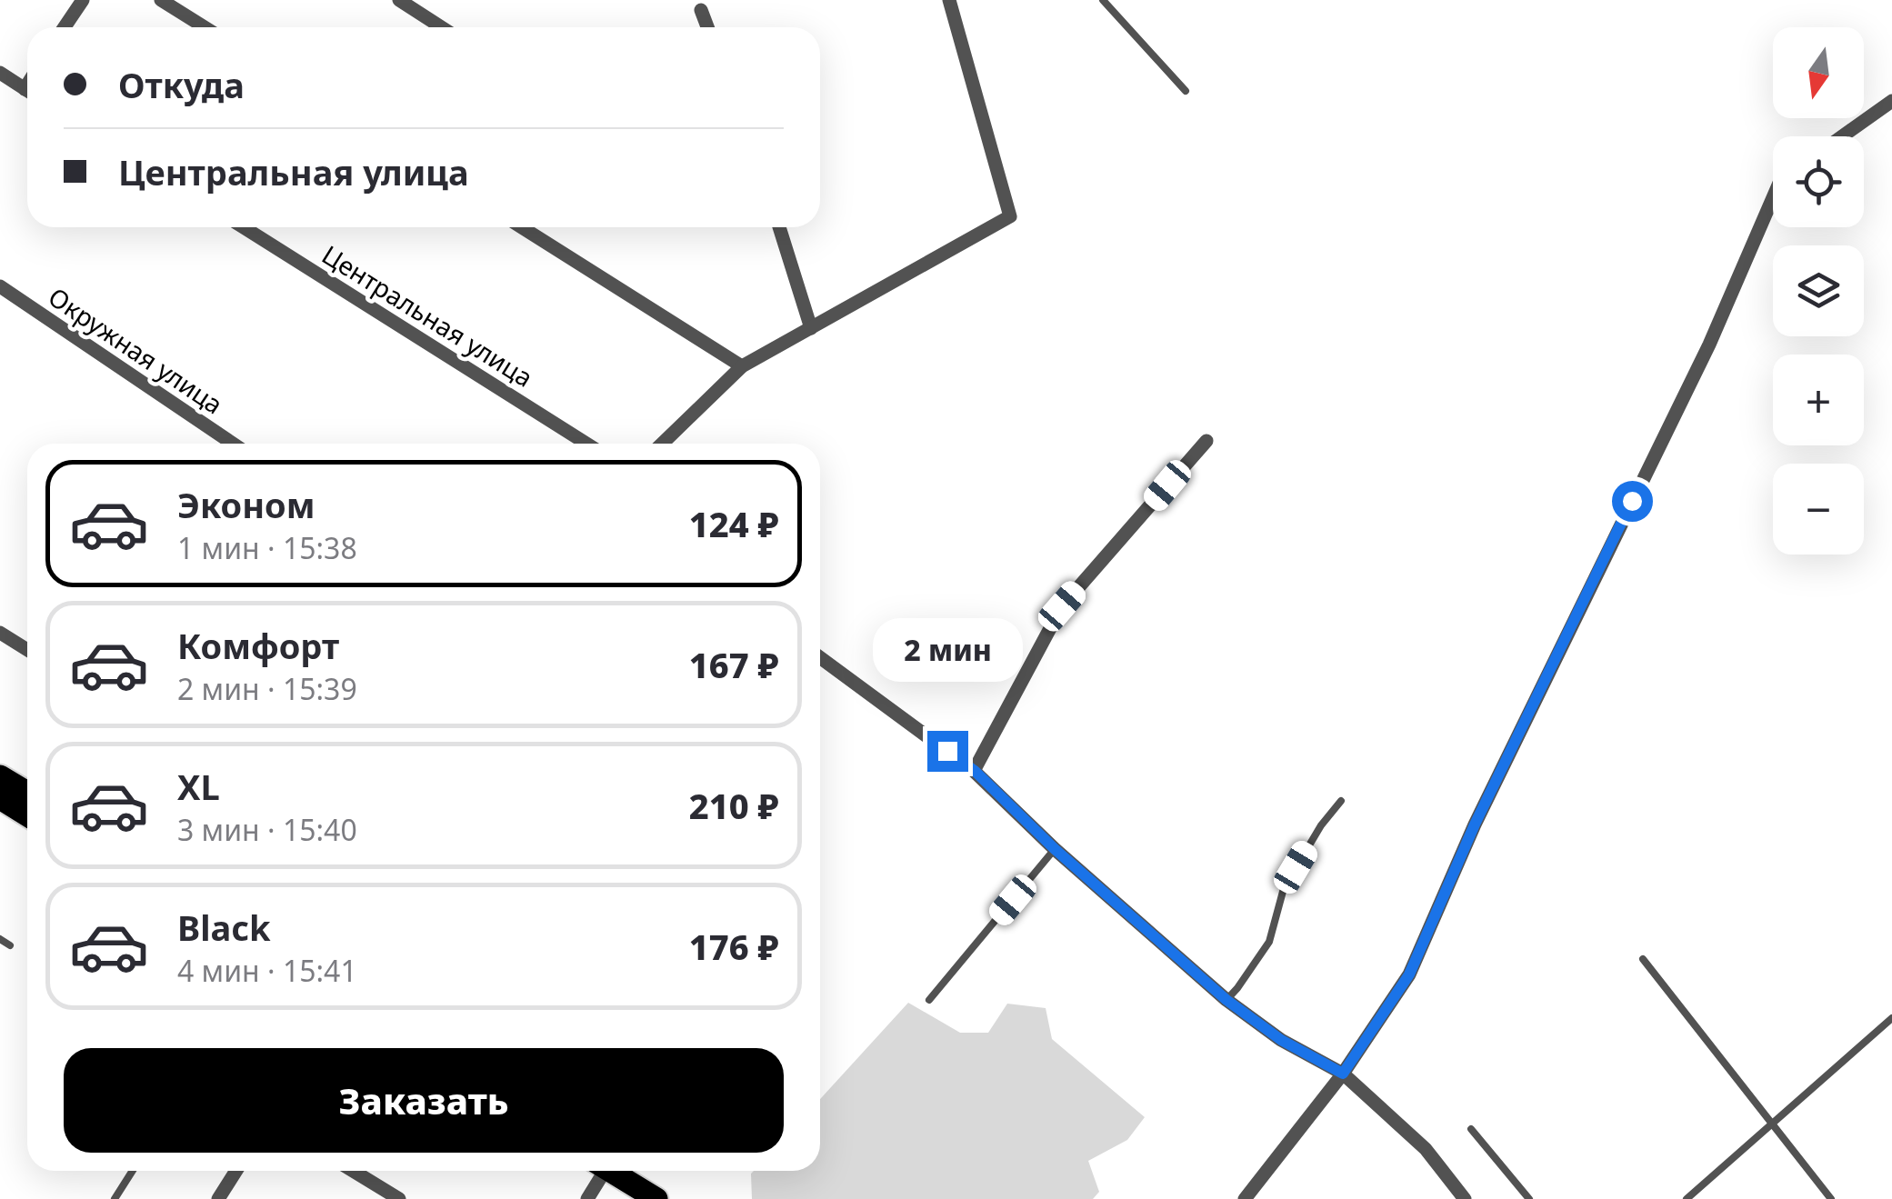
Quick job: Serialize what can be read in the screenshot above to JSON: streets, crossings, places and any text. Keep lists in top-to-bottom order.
{
  "streets": {
    "street": ["Центральная улица", "Окружная улица"]
  },
  "north": "bottom",
  "page": {
    "map_buttons": ["+", "−"],
    "banner": ["Откуда", "Центральная улица"],
    "list": [
      {
        "name": "Эконом",
        "note": "1 мин · 15:38",
        "value": "124 ₽"
      },
      {
        "name": "Комфорт",
        "note": "2 мин · 15:39",
        "value": "167 ₽"
      },
      {
        "name": "XL",
        "note": "3 мин · 15:40",
        "value": "210 ₽"
      },
      {
        "name": "Black",
        "note": "4 мин · 15:41",
        "value": "176 ₽"
      }
    ],
    "bubble": "2 мин",
    "buttons": "Заказать"
  }
}
